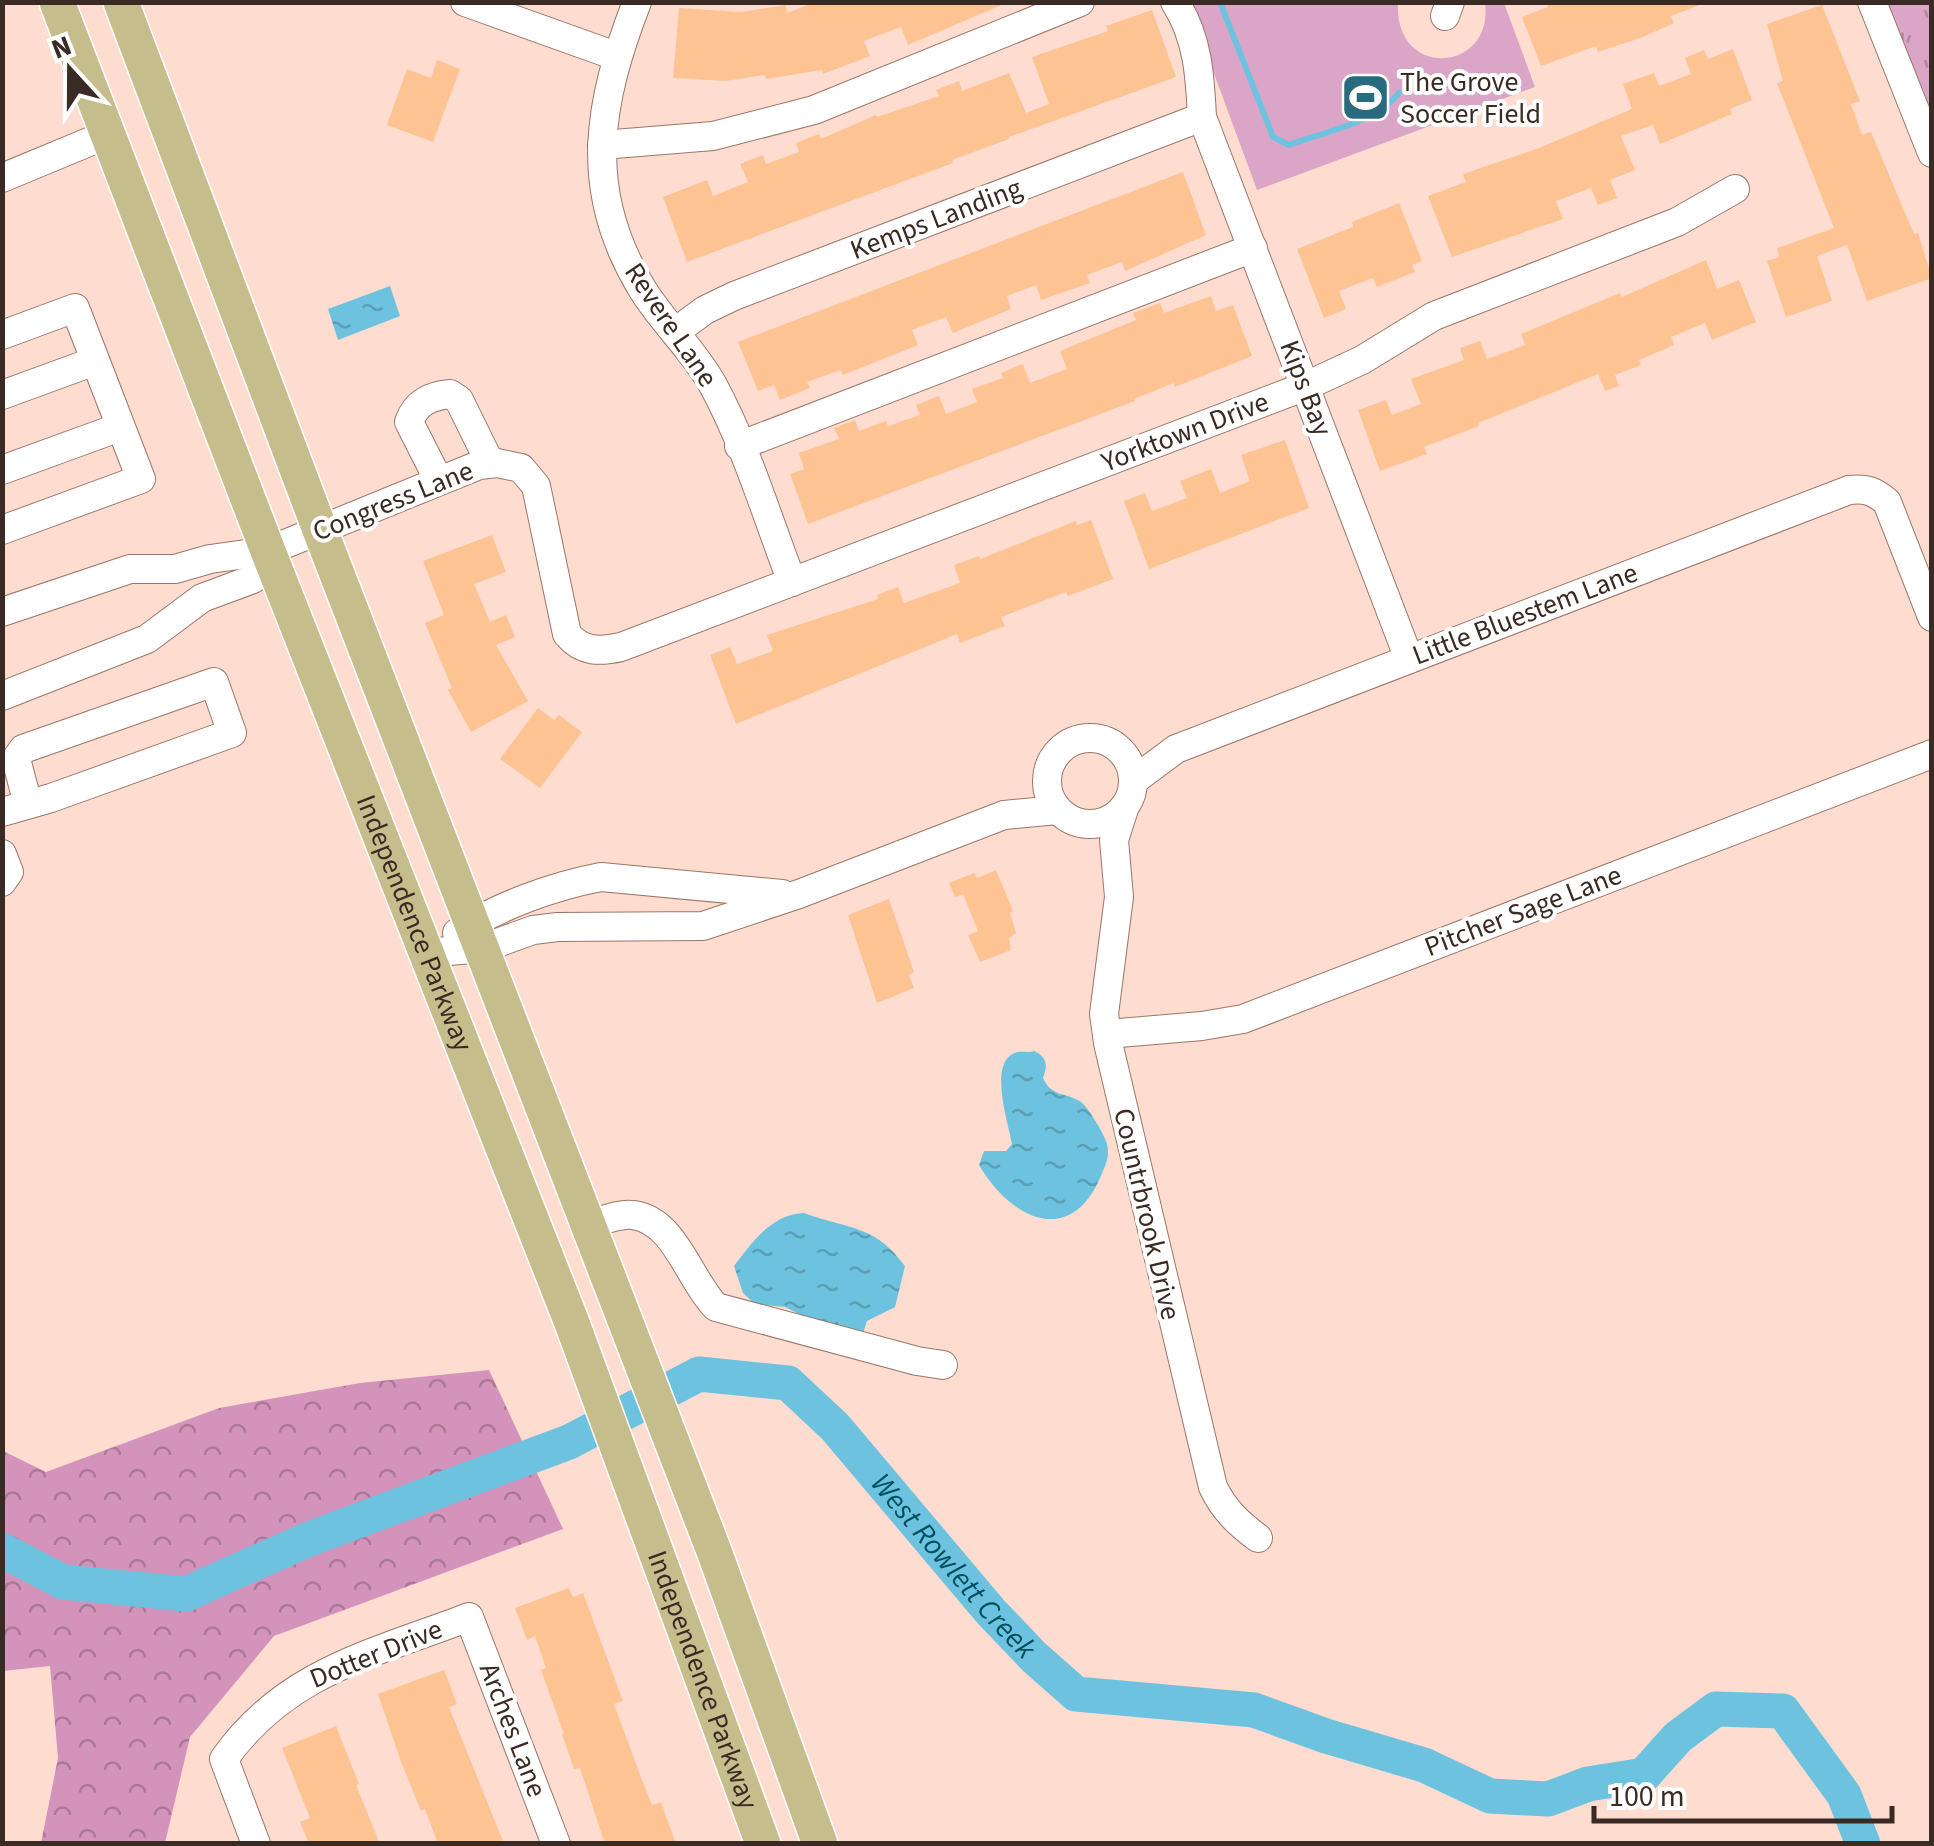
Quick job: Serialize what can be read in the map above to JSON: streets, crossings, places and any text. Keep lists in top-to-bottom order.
{
  "streets": {
    "main road": ["Independence Parkway"],
    "street": [
      "Kemps Landing",
      "Revere Lane",
      "Kips Bay",
      "Yorktown Drive",
      "Congress Lane",
      "Little Bluestem Lane",
      "Pitcher Sage Lane",
      "Countrbrook Drive",
      "Dotter Drive",
      "Arches Lane"
    ]
  },
  "crossings": [
    ["Kemps Landing", "Revere Lane"],
    ["Kemps Landing", "Kips Bay"],
    ["Revere Lane", "Yorktown Drive"],
    ["Kips Bay", "Yorktown Drive"],
    ["Kips Bay", "Little Bluestem Lane"],
    ["Yorktown Drive", "Congress Lane"],
    ["Congress Lane", "Independence Parkway"],
    ["Little Bluestem Lane", "Countrbrook Drive"],
    ["Pitcher Sage Lane", "Countrbrook Drive"],
    ["Dotter Drive", "Arches Lane"]
  ],
  "water": ["West Rowlett Creek"],
  "places": {
    "sports": ["The Grove Soccer Field"]
  },
  "scale_bar": "100 m",
  "north": "top"
}
